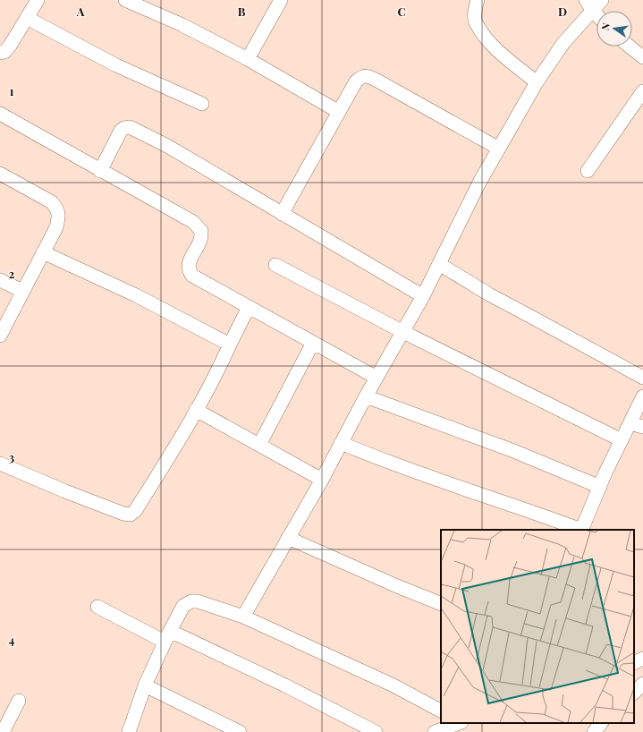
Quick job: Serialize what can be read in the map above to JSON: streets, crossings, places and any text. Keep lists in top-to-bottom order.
{
  "north": "left",
  "grid": {
    "columns": [
      "A",
      "B",
      "C",
      "D"
    ],
    "rows": [
      "1",
      "2",
      "3",
      "4"
    ]
  }
}
